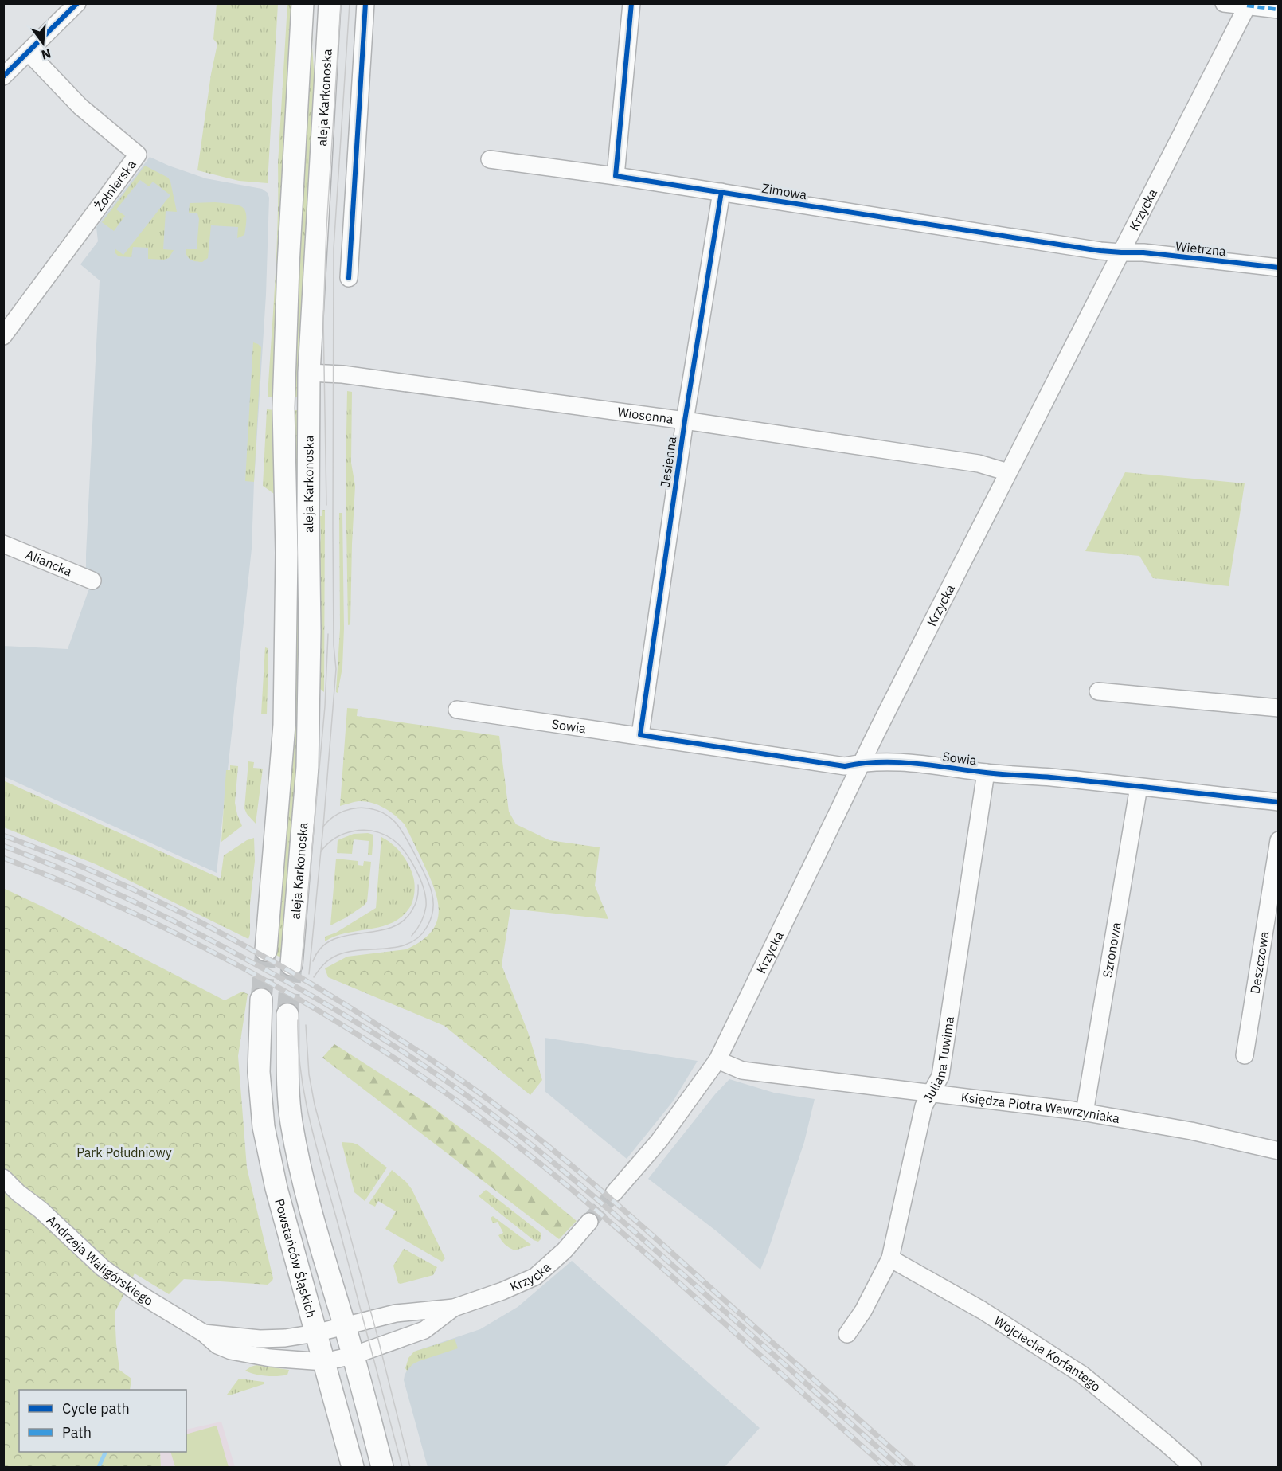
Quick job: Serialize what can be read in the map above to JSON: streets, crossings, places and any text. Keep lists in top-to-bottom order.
{
  "streets": {
    "main road": ["aleja Karkonoska", "Powstańców Śląskich"],
    "street": [
      "Żołnierska",
      "Zimowa",
      "Krzycka",
      "Wietrzna",
      "Wiosenna",
      "Jesienna",
      "Aliancka",
      "Sowia",
      "Szronowa",
      "Deszczowa",
      "Juliana Tuwima",
      "Księdza Piotra Wawrzyniaka",
      "Andrzeja Waligórskiego",
      "Wojciecha Korfantego"
    ]
  },
  "crossings": [
    ["aleja Karkonoska", "Wiosenna"],
    ["Zimowa", "Krzycka"],
    ["Zimowa", "Wietrzna"],
    ["Zimowa", "Jesienna"],
    ["Krzycka", "Wietrzna"],
    ["Krzycka", "Wiosenna"],
    ["Krzycka", "Sowia"],
    ["Krzycka", "Księdza Piotra Wawrzyniaka"],
    ["Krzycka", "Powstańców Śląskich"],
    ["Krzycka", "Andrzeja Waligórskiego"],
    ["Wiosenna", "Jesienna"],
    ["Jesienna", "Sowia"],
    ["Sowia", "Szronowa"],
    ["Sowia", "Juliana Tuwima"],
    ["Szronowa", "Księdza Piotra Wawrzyniaka"],
    ["Juliana Tuwima", "Księdza Piotra Wawrzyniaka"],
    ["Juliana Tuwima", "Wojciecha Korfantego"],
    ["Powstańców Śląskich", "Andrzeja Waligórskiego"]
  ],
  "parks": ["Park Południowy"],
  "legend": ["Cycle path", "Path"],
  "north": "bottom"
}
